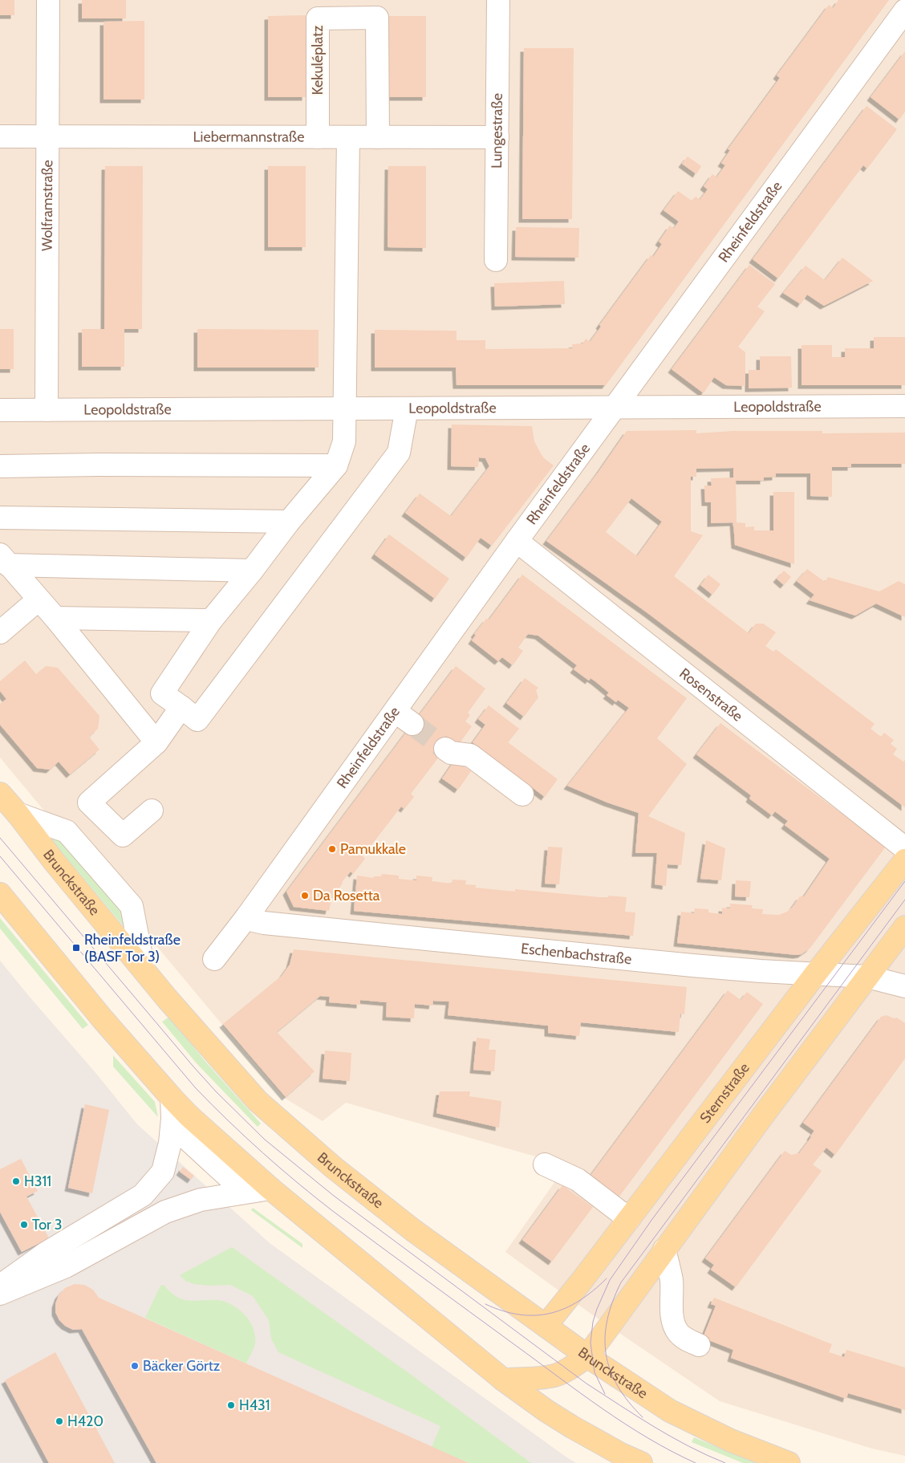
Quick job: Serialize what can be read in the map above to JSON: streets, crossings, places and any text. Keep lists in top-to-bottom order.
{
  "streets": {
    "main road": ["Brunckstraße", "Sternstraße"],
    "street": [
      "Kekuléplatz",
      "Lungestraße",
      "Liebermannstraße",
      "Wolframstraße",
      "Rheinfeldstraße",
      "Leopoldstraße",
      "Rosenstraße",
      "Eschenbachstraße"
    ]
  },
  "crossings": [
    ["Kekuléplatz", "Liebermannstraße"],
    ["Lungestraße", "Liebermannstraße"],
    ["Liebermannstraße", "Wolframstraße"],
    ["Wolframstraße", "Leopoldstraße"],
    ["Rheinfeldstraße", "Leopoldstraße"],
    ["Rheinfeldstraße", "Rosenstraße"],
    ["Rheinfeldstraße", "Eschenbachstraße"],
    ["Brunckstraße", "Sternstraße"],
    ["Eschenbachstraße", "Sternstraße"]
  ],
  "places": {
    "other": [
      "Pamukkale",
      "Da Rosetta",
      "H311",
      "Tor 3",
      "Bäcker Görtz",
      "H431",
      "H420"
    ],
    "transit": ["Rheinfeldstraße (BASF Tor 3)"]
  }
}
